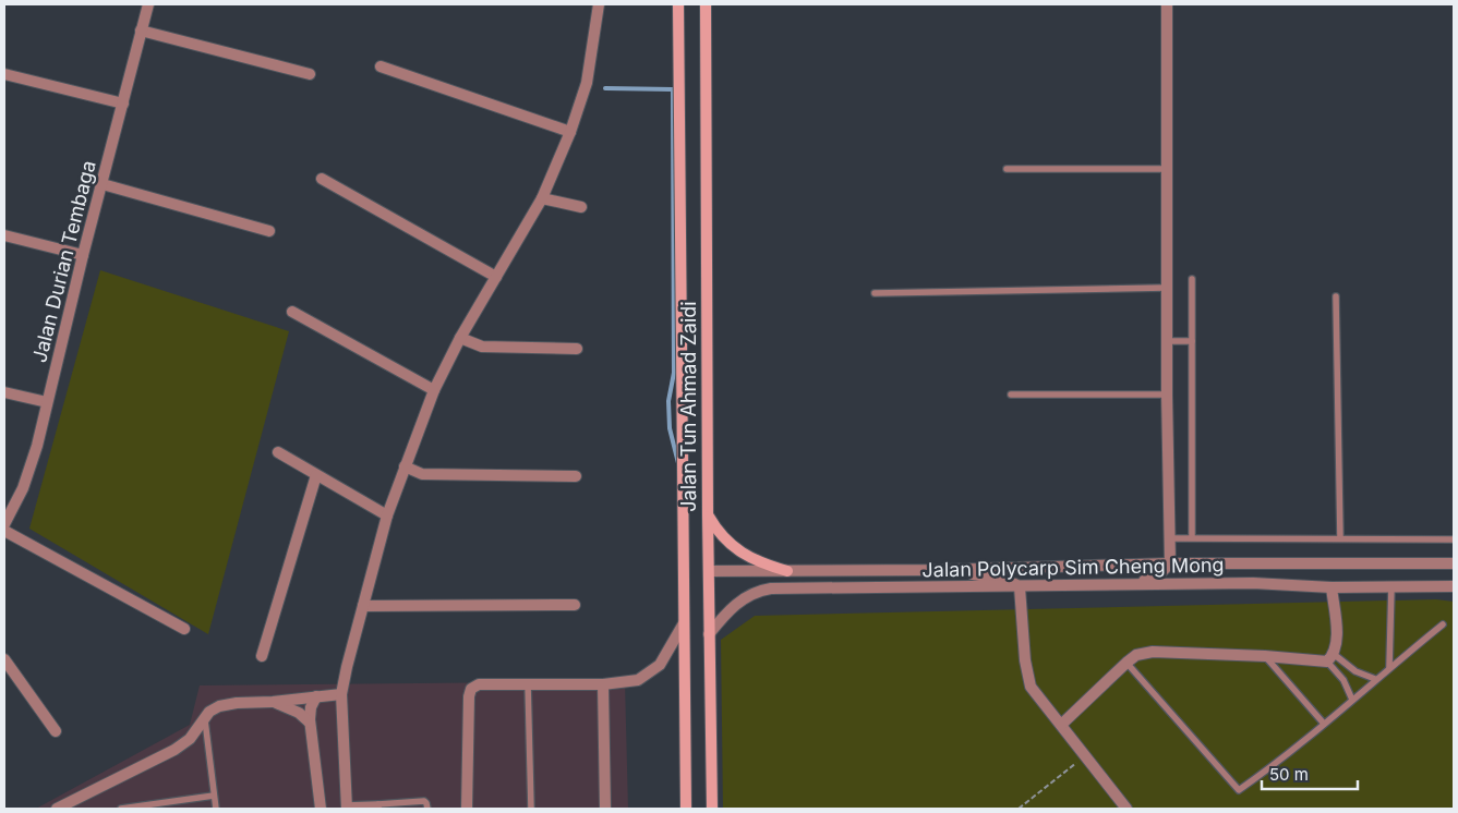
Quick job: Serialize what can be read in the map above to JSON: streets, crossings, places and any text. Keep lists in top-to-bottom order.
{
  "streets": {
    "main road": ["Jalan Tun Ahmad Zaidi"],
    "street": ["Jalan Durian Tembaga", "Jalan Polycarp Sim Cheng Mong"]
  },
  "crossings": [
    ["Jalan Tun Ahmad Zaidi", "Jalan Polycarp Sim Cheng Mong"]
  ],
  "scale_bar": "50 m"
}
